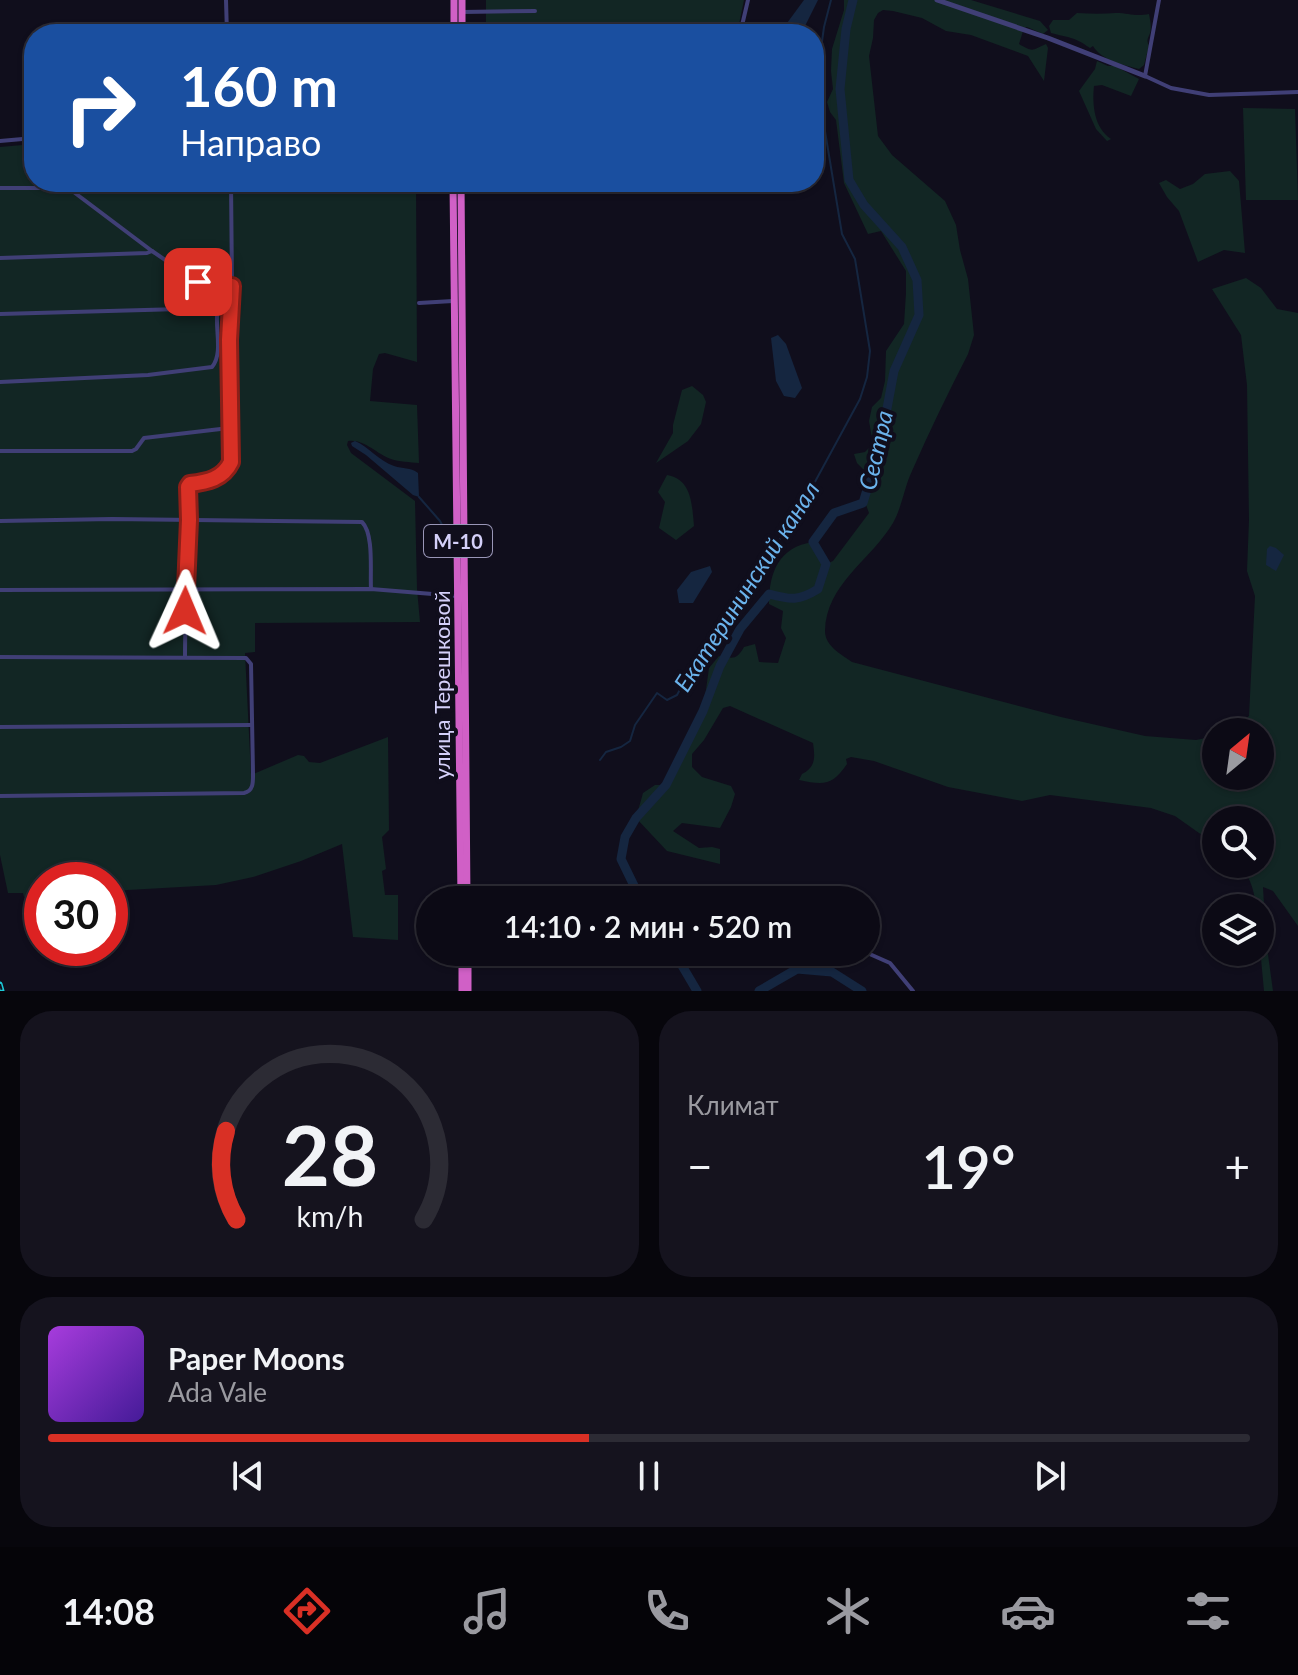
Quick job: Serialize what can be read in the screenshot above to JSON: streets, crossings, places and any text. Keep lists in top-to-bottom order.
{
  "streets": {
    "highway": ["М-10", "улица Терешковой"]
  },
  "water": ["Сестра", "Екатерининский канал"],
  "north": "top right",
  "page": {
    "turn": ["160 m", "Направо"],
    "limit": "30",
    "trip": "14:10 · 2 мин · 520 m",
    "tile": "Климат",
    "heat": ["−", "19°", "+"],
    "song": ["Paper Moons", "Ada Vale"],
    "tabs": "14:08",
    "gauge": ["28", "km/h"]
  }
}
